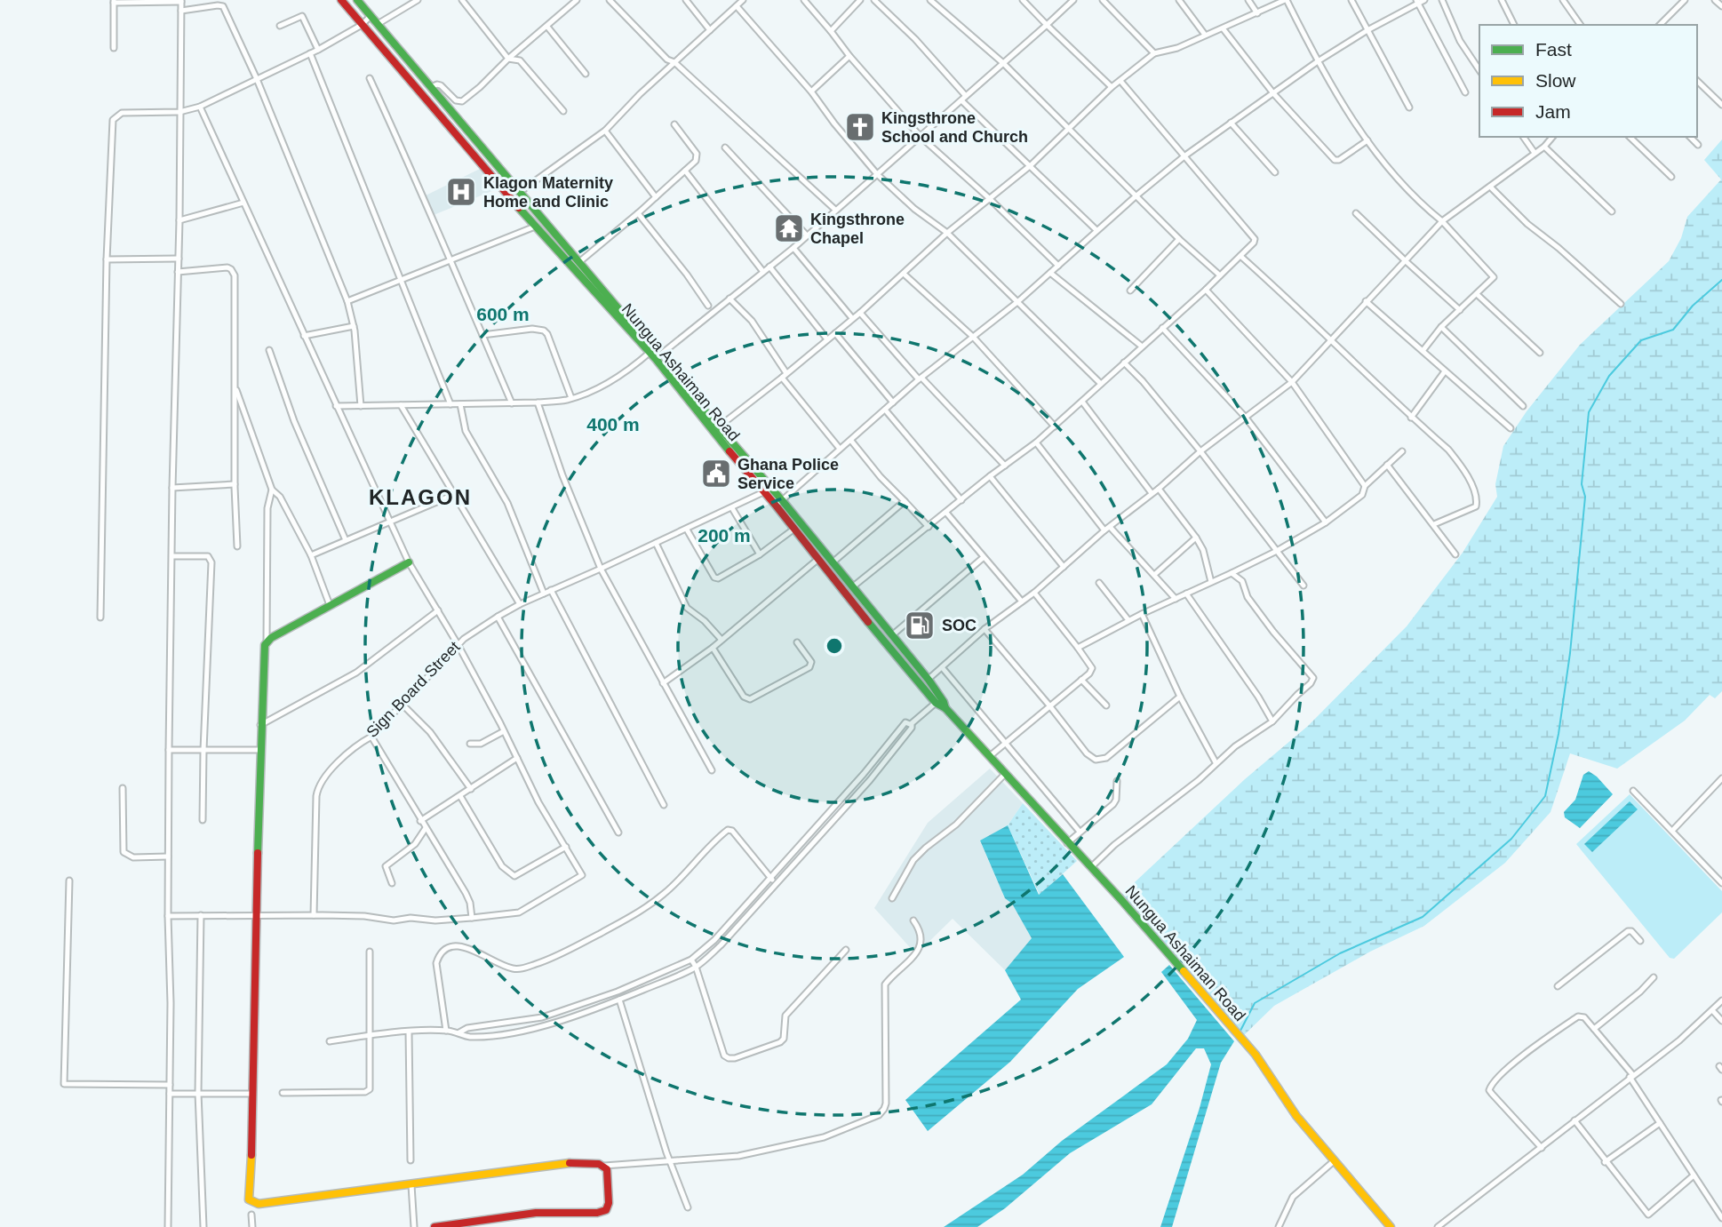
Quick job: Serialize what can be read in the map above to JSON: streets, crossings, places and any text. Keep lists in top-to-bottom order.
{
  "streets": {
    "main road": ["Nungua Ashaiman Road"],
    "street": ["Sign Board Street"]
  },
  "crossings": [
    ["Nungua Ashaiman Road", "Sign Board Street"]
  ],
  "districts": ["KLAGON"],
  "places": {
    "church": ["Kingsthrone School and Church"],
    "hospital": ["Klagon Maternity Home and Clinic"],
    "temple": ["Kingsthrone Chapel"],
    "public building": ["Ghana Police Service"],
    "fuel station": ["SOC"]
  },
  "legend": ["Fast", "Slow", "Jam"],
  "rings": ["600 m", "400 m", "200 m"]
}
